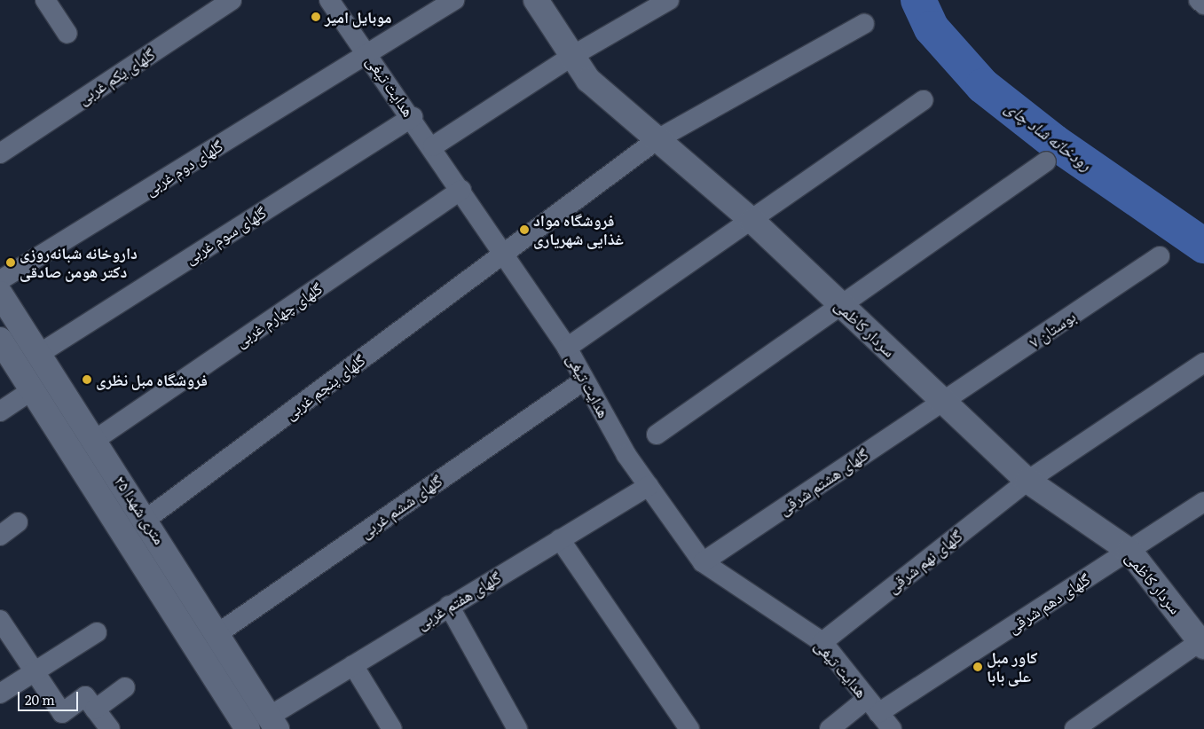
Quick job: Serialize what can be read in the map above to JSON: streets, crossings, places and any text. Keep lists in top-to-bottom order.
{
  "streets": {
    "main road": ["سردار کاظمی", "۲۵ متری شهدا"],
    "street": [
      "گلهای یکم غربی",
      "هدایت تیغی",
      "گلهای دوم غربی",
      "گلهای سوم غربی",
      "گلهای چهارم غربی",
      "بوستان ۷",
      "گلهای پنجم غربی",
      "گلهای هشتم شرقی",
      "گلهای ششم غربی",
      "گلهای نهم شرقی",
      "گلهای هفتم غربی",
      "گلهای دهم شرقی"
    ]
  },
  "crossings": [
    ["هدایت تیغی", "گلهای دوم غربی"],
    ["هدایت تیغی", "گلهای سوم غربی"],
    ["هدایت تیغی", "گلهای چهارم غربی"],
    ["هدایت تیغی", "گلهای پنجم غربی"],
    ["هدایت تیغی", "گلهای هشتم شرقی"],
    ["هدایت تیغی", "گلهای ششم غربی"],
    ["هدایت تیغی", "گلهای نهم شرقی"],
    ["هدایت تیغی", "گلهای هفتم غربی"],
    ["هدایت تیغی", "گلهای دهم شرقی"],
    ["گلهای سوم غربی", "۲۵ متری شهدا"],
    ["گلهای چهارم غربی", "۲۵ متری شهدا"],
    ["سردار کاظمی", "بوستان ۷"],
    ["سردار کاظمی", "گلهای پنجم غربی"],
    ["سردار کاظمی", "گلهای هشتم شرقی"],
    ["سردار کاظمی", "گلهای نهم شرقی"],
    ["سردار کاظمی", "گلهای دهم شرقی"],
    ["بوستان ۷", "گلهای هشتم شرقی"],
    ["گلهای پنجم غربی", "۲۵ متری شهدا"],
    ["گلهای ششم غربی", "۲۵ متری شهدا"],
    ["۲۵ متری شهدا", "گلهای هفتم غربی"]
  ],
  "water": ["رودخانه شاد چای"],
  "places": [
    "موبایل امیر",
    "فروشگاه مواد غذایی شهریاری",
    "داروخانه شبانه‌روزی دکتر هومن صادقی",
    "فروشگاه مبل نظری",
    "کاور مبل علی بابا"
  ],
  "scale_bar": "20 m"
}
